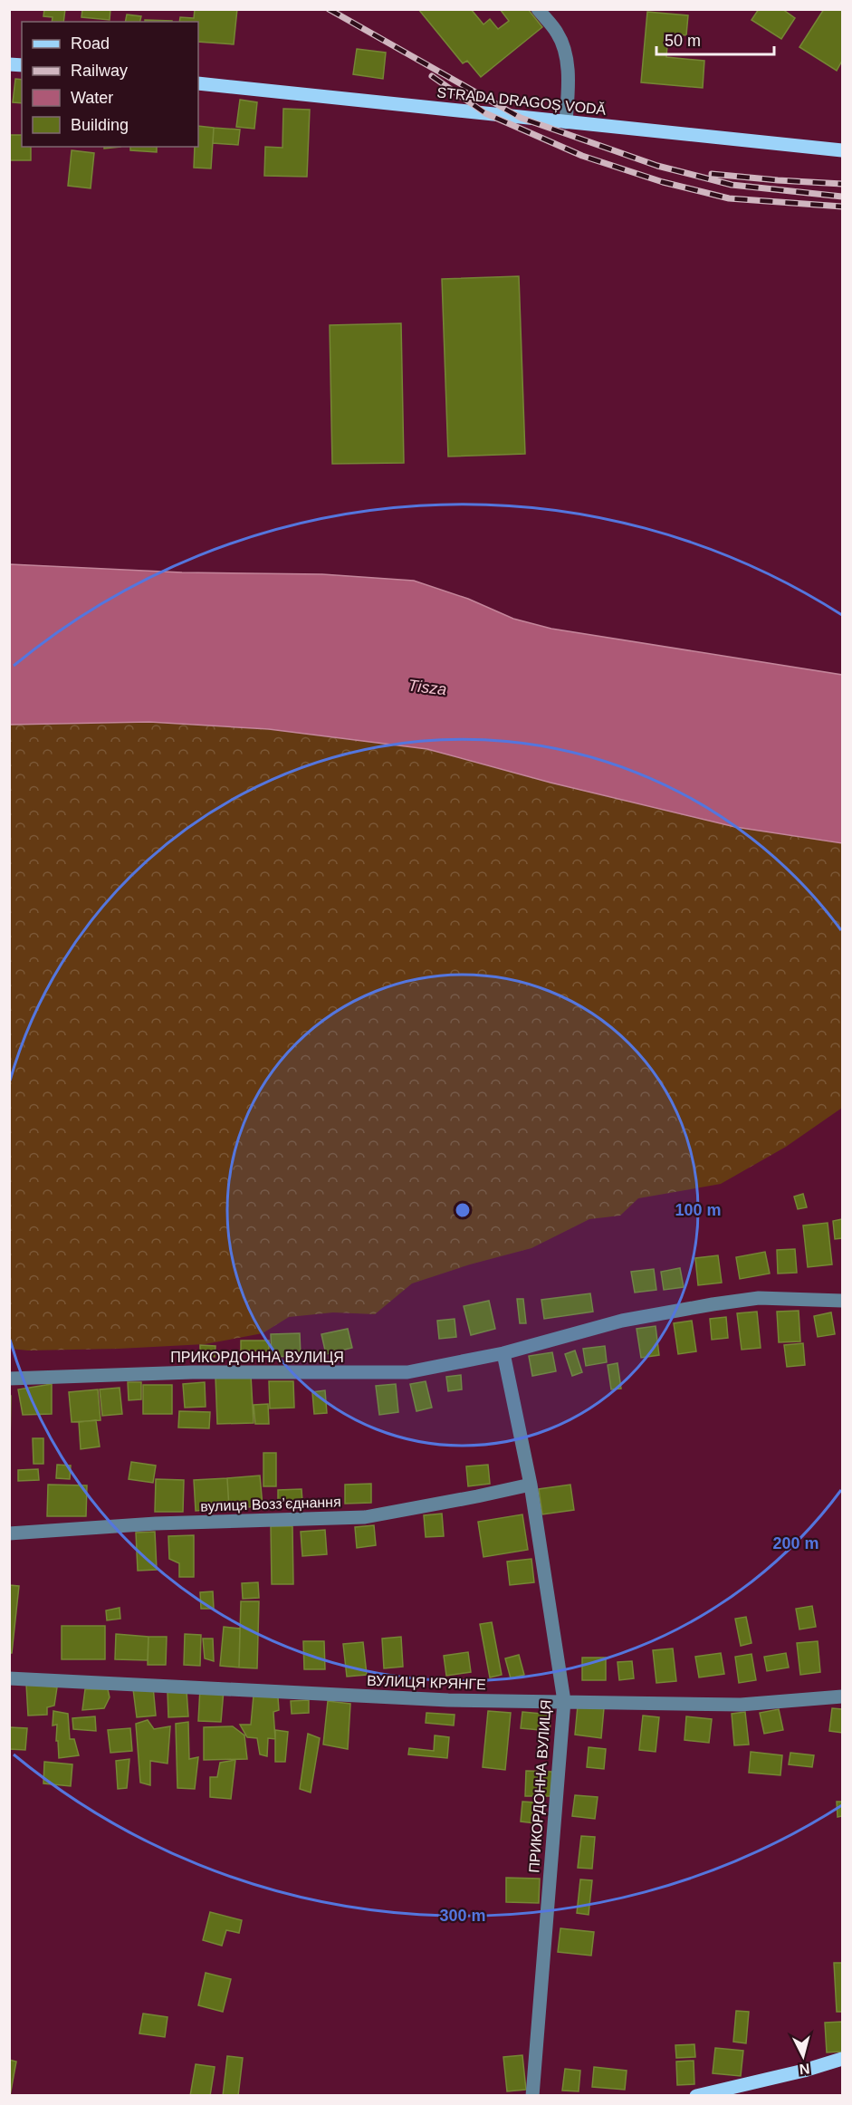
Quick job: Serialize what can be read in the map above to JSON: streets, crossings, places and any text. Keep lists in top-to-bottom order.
{
  "streets": {
    "main road": ["STRADA DRAGOȘ VODĂ"],
    "street": ["ПРИКОРДОННА ВУЛИЦЯ", "вулиця Воззʼєднання", "ВУЛИЦЯ КРЯНГЕ"]
  },
  "crossings": [
    ["ПРИКОРДОННА ВУЛИЦЯ", "вулиця Воззʼєднання"],
    ["ПРИКОРДОННА ВУЛИЦЯ", "ВУЛИЦЯ КРЯНГЕ"]
  ],
  "water": ["Tisza"],
  "legend": [
    "Road",
    "Railway",
    "Water",
    "Building"
  ],
  "scale_bar": "50 m",
  "north": "bottom",
  "rings": ["100 m", "200 m", "300 m"]
}
